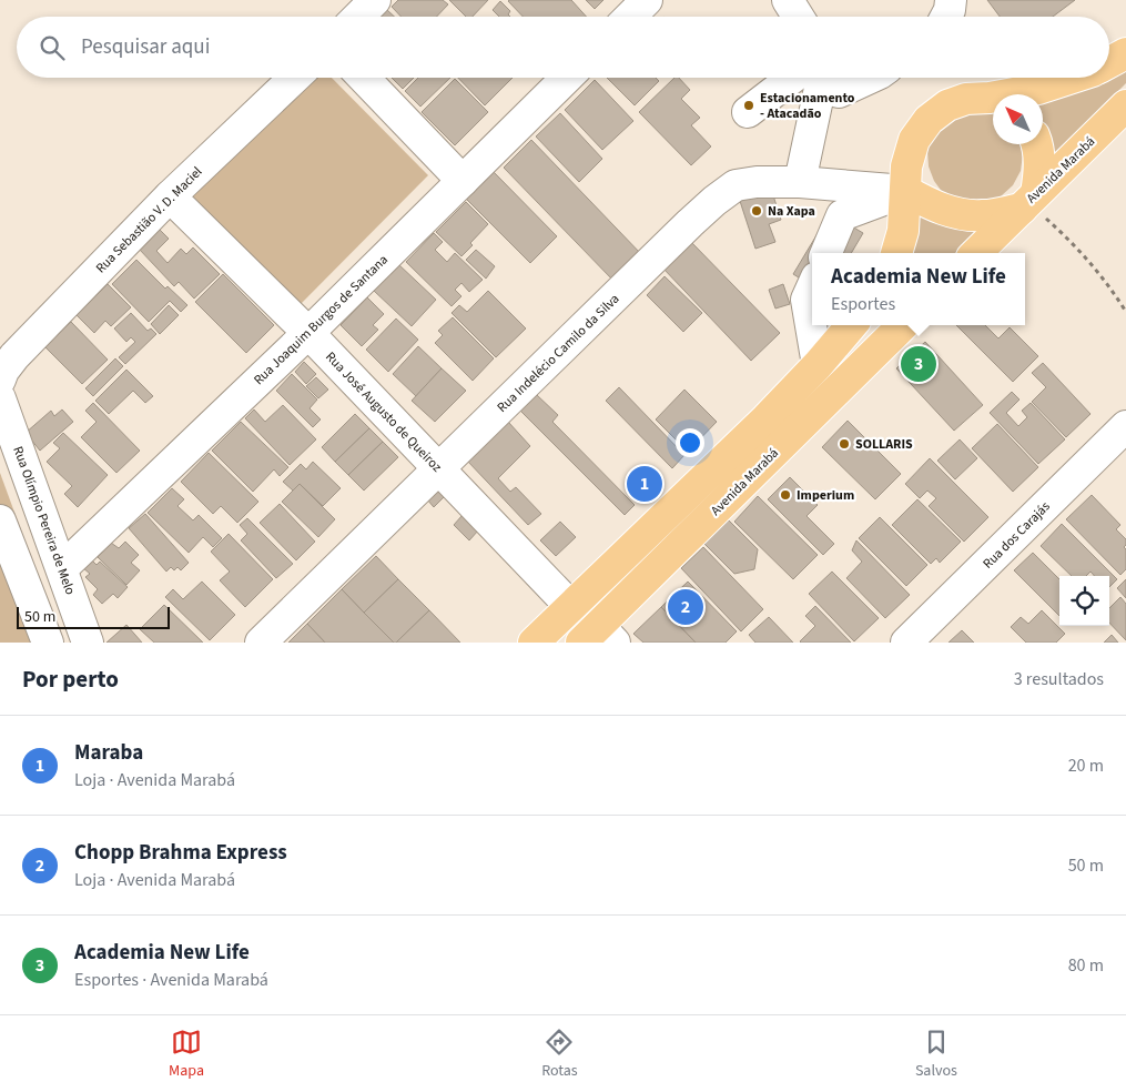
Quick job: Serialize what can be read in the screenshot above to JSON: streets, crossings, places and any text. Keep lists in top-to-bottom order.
{
  "streets": {
    "main road": ["Avenida Marabá"],
    "street": [
      "Rua Sebastião V. D. Maciel",
      "Rua Joaquim Burgos de Santana",
      "Rua Indelécio Camilo da Silva",
      "Rua José Augusto de Queiroz",
      "Rua Olímpio Pereira de Melo",
      "Rua dos Carajás"
    ]
  },
  "crossings": [
    ["Rua Sebastião V. D. Maciel", "Rua José Augusto de Queiroz"],
    ["Rua Joaquim Burgos de Santana", "Rua José Augusto de Queiroz"],
    ["Rua Joaquim Burgos de Santana", "Rua Olímpio Pereira de Melo"],
    ["Rua Indelécio Camilo da Silva", "Rua José Augusto de Queiroz"]
  ],
  "places": [
    "Estacionamento - Atacadão",
    "Na Xapa",
    "SOLLARIS",
    "Imperium"
  ],
  "scale_bar": "50 m",
  "north": "top left",
  "page": {
    "search": "Pesquisar aqui",
    "popup": ["Academia New Life", "Esportes"],
    "pins": ["3", "1", "2"],
    "scale": "50 m",
    "heading": ["Por perto", "3 resultados"],
    "list": [
      {
        "mark": "1",
        "name": "Maraba",
        "note": "Loja · Avenida Marabá",
        "value": "20 m"
      },
      {
        "mark": "2",
        "name": "Chopp Brahma Express",
        "note": "Loja · Avenida Marabá",
        "value": "50 m"
      },
      {
        "mark": "3",
        "name": "Academia New Life",
        "note": "Esportes · Avenida Marabá",
        "value": "80 m"
      }
    ],
    "nav": ["Mapa", "Rotas", "Salvos"]
  }
}
